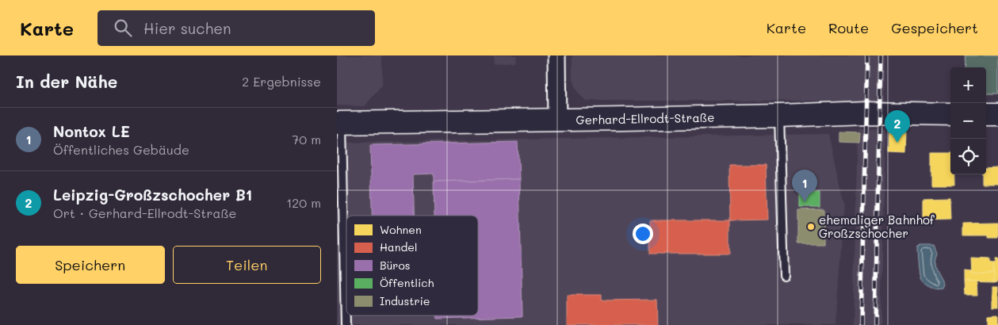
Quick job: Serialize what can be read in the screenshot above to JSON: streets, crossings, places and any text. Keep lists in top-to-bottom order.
{
  "streets": {
    "main road": ["Gerhard-Ellrodt-Straße"]
  },
  "places": ["ehemaliger Bahnhof Großzschocher"],
  "legend": [
    "Wohnen",
    "Handel",
    "Büros",
    "Öffentlich",
    "Industrie"
  ],
  "page": {
    "header": "Karte",
    "search": "Hier suchen",
    "nav": ["Karte", "Route", "Gespeichert"],
    "heading": ["In der Nähe", "2 Ergebnisse"],
    "map_buttons": ["+", "−"],
    "list": [
      {
        "mark": "1",
        "name": "Nontox LE",
        "note": "Öffentliches Gebäude",
        "value": "70 m"
      },
      {
        "mark": "2",
        "name": "Leipzig-Großzschocher B1",
        "note": "Ort · Gerhard-Ellrodt-Straße",
        "value": "120 m"
      }
    ],
    "pins": ["2", "1"],
    "buttons": ["Speichern", "Teilen"]
  }
}
